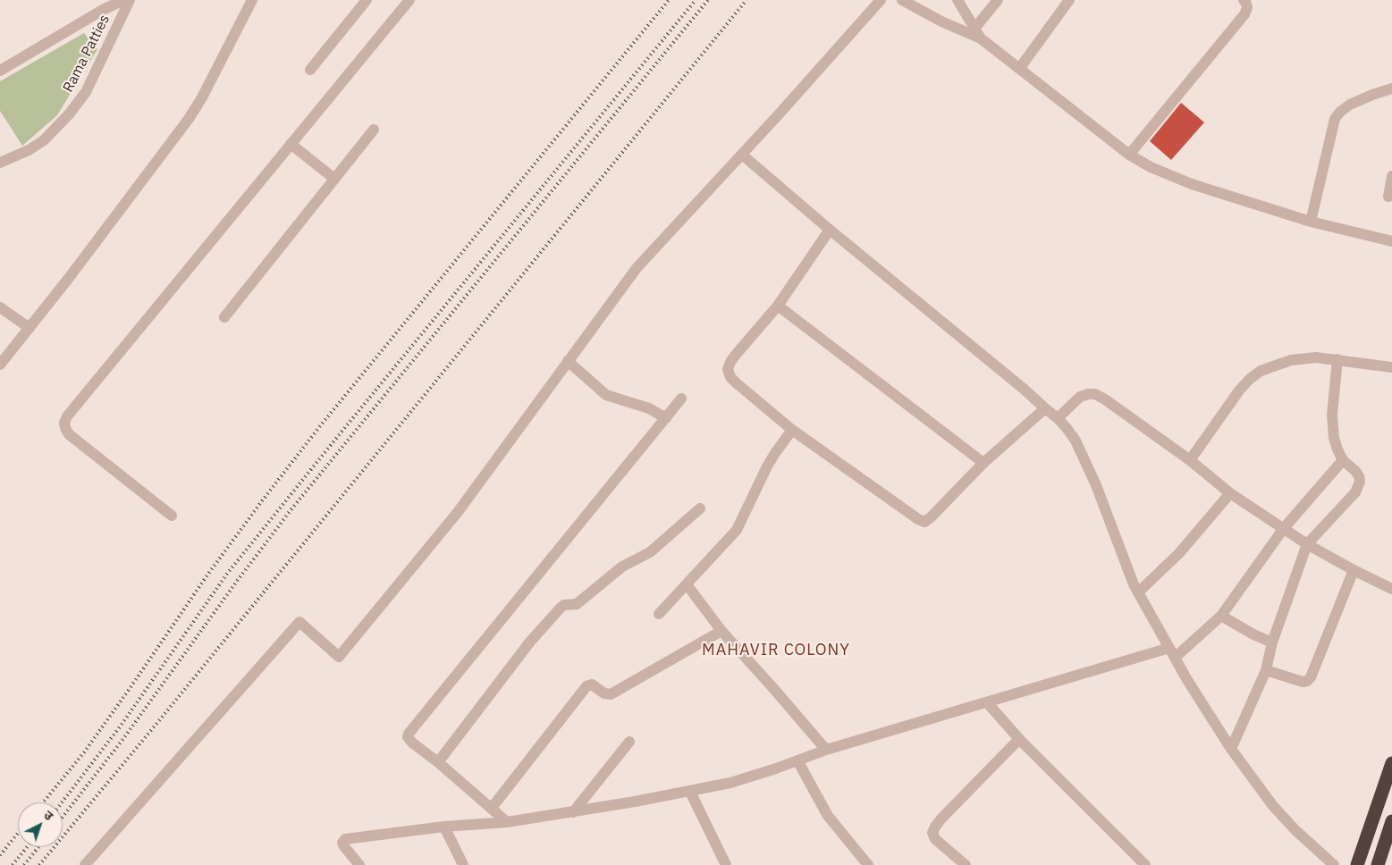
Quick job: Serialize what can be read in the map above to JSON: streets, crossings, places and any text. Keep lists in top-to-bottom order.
{
  "streets": {
    "street": ["Rama Patties"]
  },
  "districts": ["MAHAVIR COLONY"],
  "north": "top right"
}
